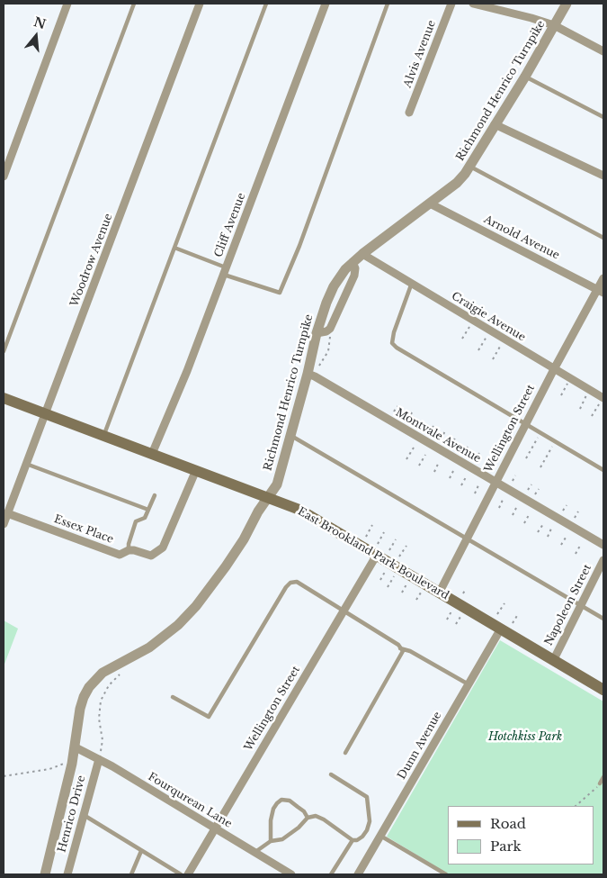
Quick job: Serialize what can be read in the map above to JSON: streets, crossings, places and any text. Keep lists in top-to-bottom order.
{
  "streets": {
    "main road": ["East Brookland Park Boulevard"],
    "street": [
      "Alvis Avenue",
      "Richmond Henrico Turnpike",
      "Cliff Avenue",
      "Arnold Avenue",
      "Woodrow Avenue",
      "Craigie Avenue",
      "Wellington Street",
      "Montvale Avenue",
      "Essex Place",
      "Napoleon Street",
      "Dunn Avenue",
      "Fourqurean Lane",
      "Henrico Drive"
    ]
  },
  "crossings": [
    ["Richmond Henrico Turnpike", "Arnold Avenue"],
    ["Richmond Henrico Turnpike", "Craigie Avenue"],
    ["Richmond Henrico Turnpike", "Montvale Avenue"],
    ["Richmond Henrico Turnpike", "East Brookland Park Boulevard"],
    ["Richmond Henrico Turnpike", "Fourqurean Lane"],
    ["Cliff Avenue", "East Brookland Park Boulevard"],
    ["Arnold Avenue", "Wellington Street"],
    ["Woodrow Avenue", "Essex Place"],
    ["Woodrow Avenue", "East Brookland Park Boulevard"],
    ["Craigie Avenue", "Wellington Street"],
    ["Wellington Street", "Montvale Avenue"],
    ["Wellington Street", "East Brookland Park Boulevard"],
    ["Wellington Street", "Fourqurean Lane"],
    ["Essex Place", "East Brookland Park Boulevard"],
    ["East Brookland Park Boulevard", "Napoleon Street"],
    ["East Brookland Park Boulevard", "Dunn Avenue"],
    ["Fourqurean Lane", "Henrico Drive"]
  ],
  "parks": ["Hotchkiss Park"],
  "legend": ["Road", "Park"],
  "north": "top"
}
